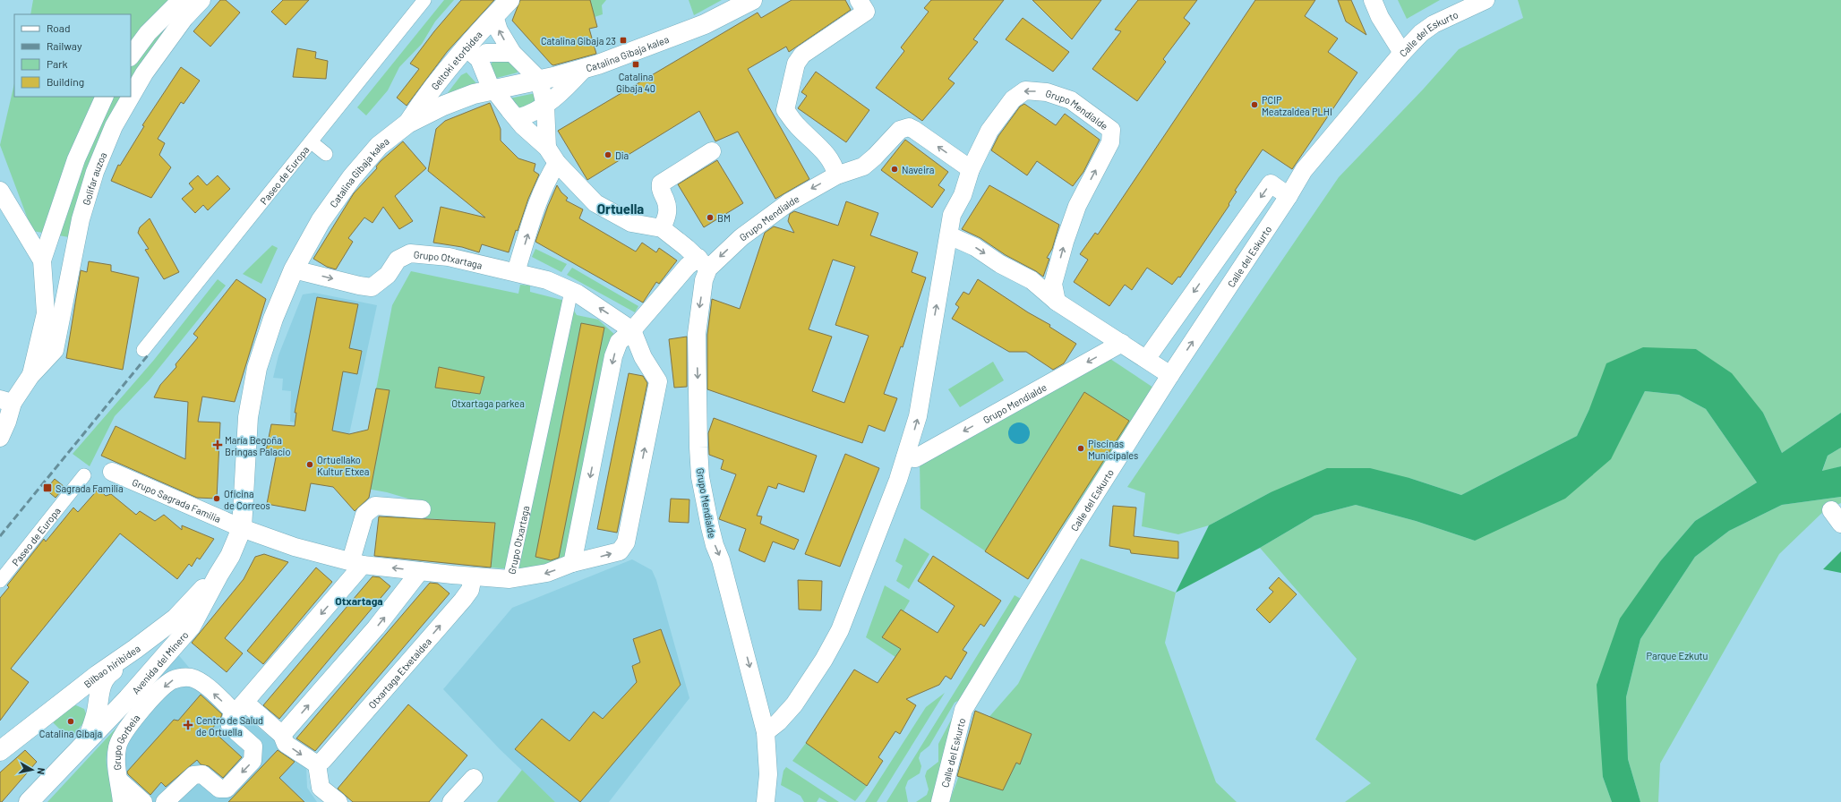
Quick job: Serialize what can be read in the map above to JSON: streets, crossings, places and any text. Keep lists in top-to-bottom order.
{
  "streets": {
    "street": [
      "Calle del Eskurto",
      "Catalina Gibaja kalea",
      "Geltoki etorbidea",
      "Grupo Mendialde",
      "Paseo de Europa",
      "Golifar auzoa",
      "Grupo Otxartaga",
      "Grupo Sagrada Familia",
      "Avenida del Minero",
      "Bilbao hiribidea",
      "Otxartaga Etxetaldea",
      "Grupo Gorbeia"
    ]
  },
  "crossings": [
    ["Catalina Gibaja kalea", "Geltoki etorbidea"],
    ["Catalina Gibaja kalea", "Grupo Otxartaga"],
    ["Catalina Gibaja kalea", "Grupo Sagrada Familia"],
    ["Catalina Gibaja kalea", "Avenida del Minero"],
    ["Catalina Gibaja kalea", "Bilbao hiribidea"],
    ["Grupo Mendialde", "Grupo Otxartaga"],
    ["Grupo Otxartaga", "Grupo Sagrada Familia"],
    ["Grupo Otxartaga", "Otxartaga Etxetaldea"],
    ["Avenida del Minero", "Bilbao hiribidea"],
    ["Avenida del Minero", "Grupo Gorbeia"]
  ],
  "districts": ["Ortuella", "Otxartaga"],
  "parks": ["Otxartaga parkea", "Parque Ezkutu"],
  "places": {
    "transit": ["Catalina Gibaja 23", "Catalina Gibaja 40", "Sagrada Familia"],
    "other": [
      "PCIP Meatzaldea PLHI",
      "Dia",
      "Naveira",
      "BM",
      "Piscinas Municipales",
      "Ortuellako Kultur Etxea",
      "Oficina de Correos",
      "Catalina Gibaja"
    ],
    "health": ["María Begoña Bringas Palacio", "Centro de Salud de Ortuella"]
  },
  "legend": [
    "Road",
    "Railway",
    "Park",
    "Building"
  ],
  "north": "right"
}
